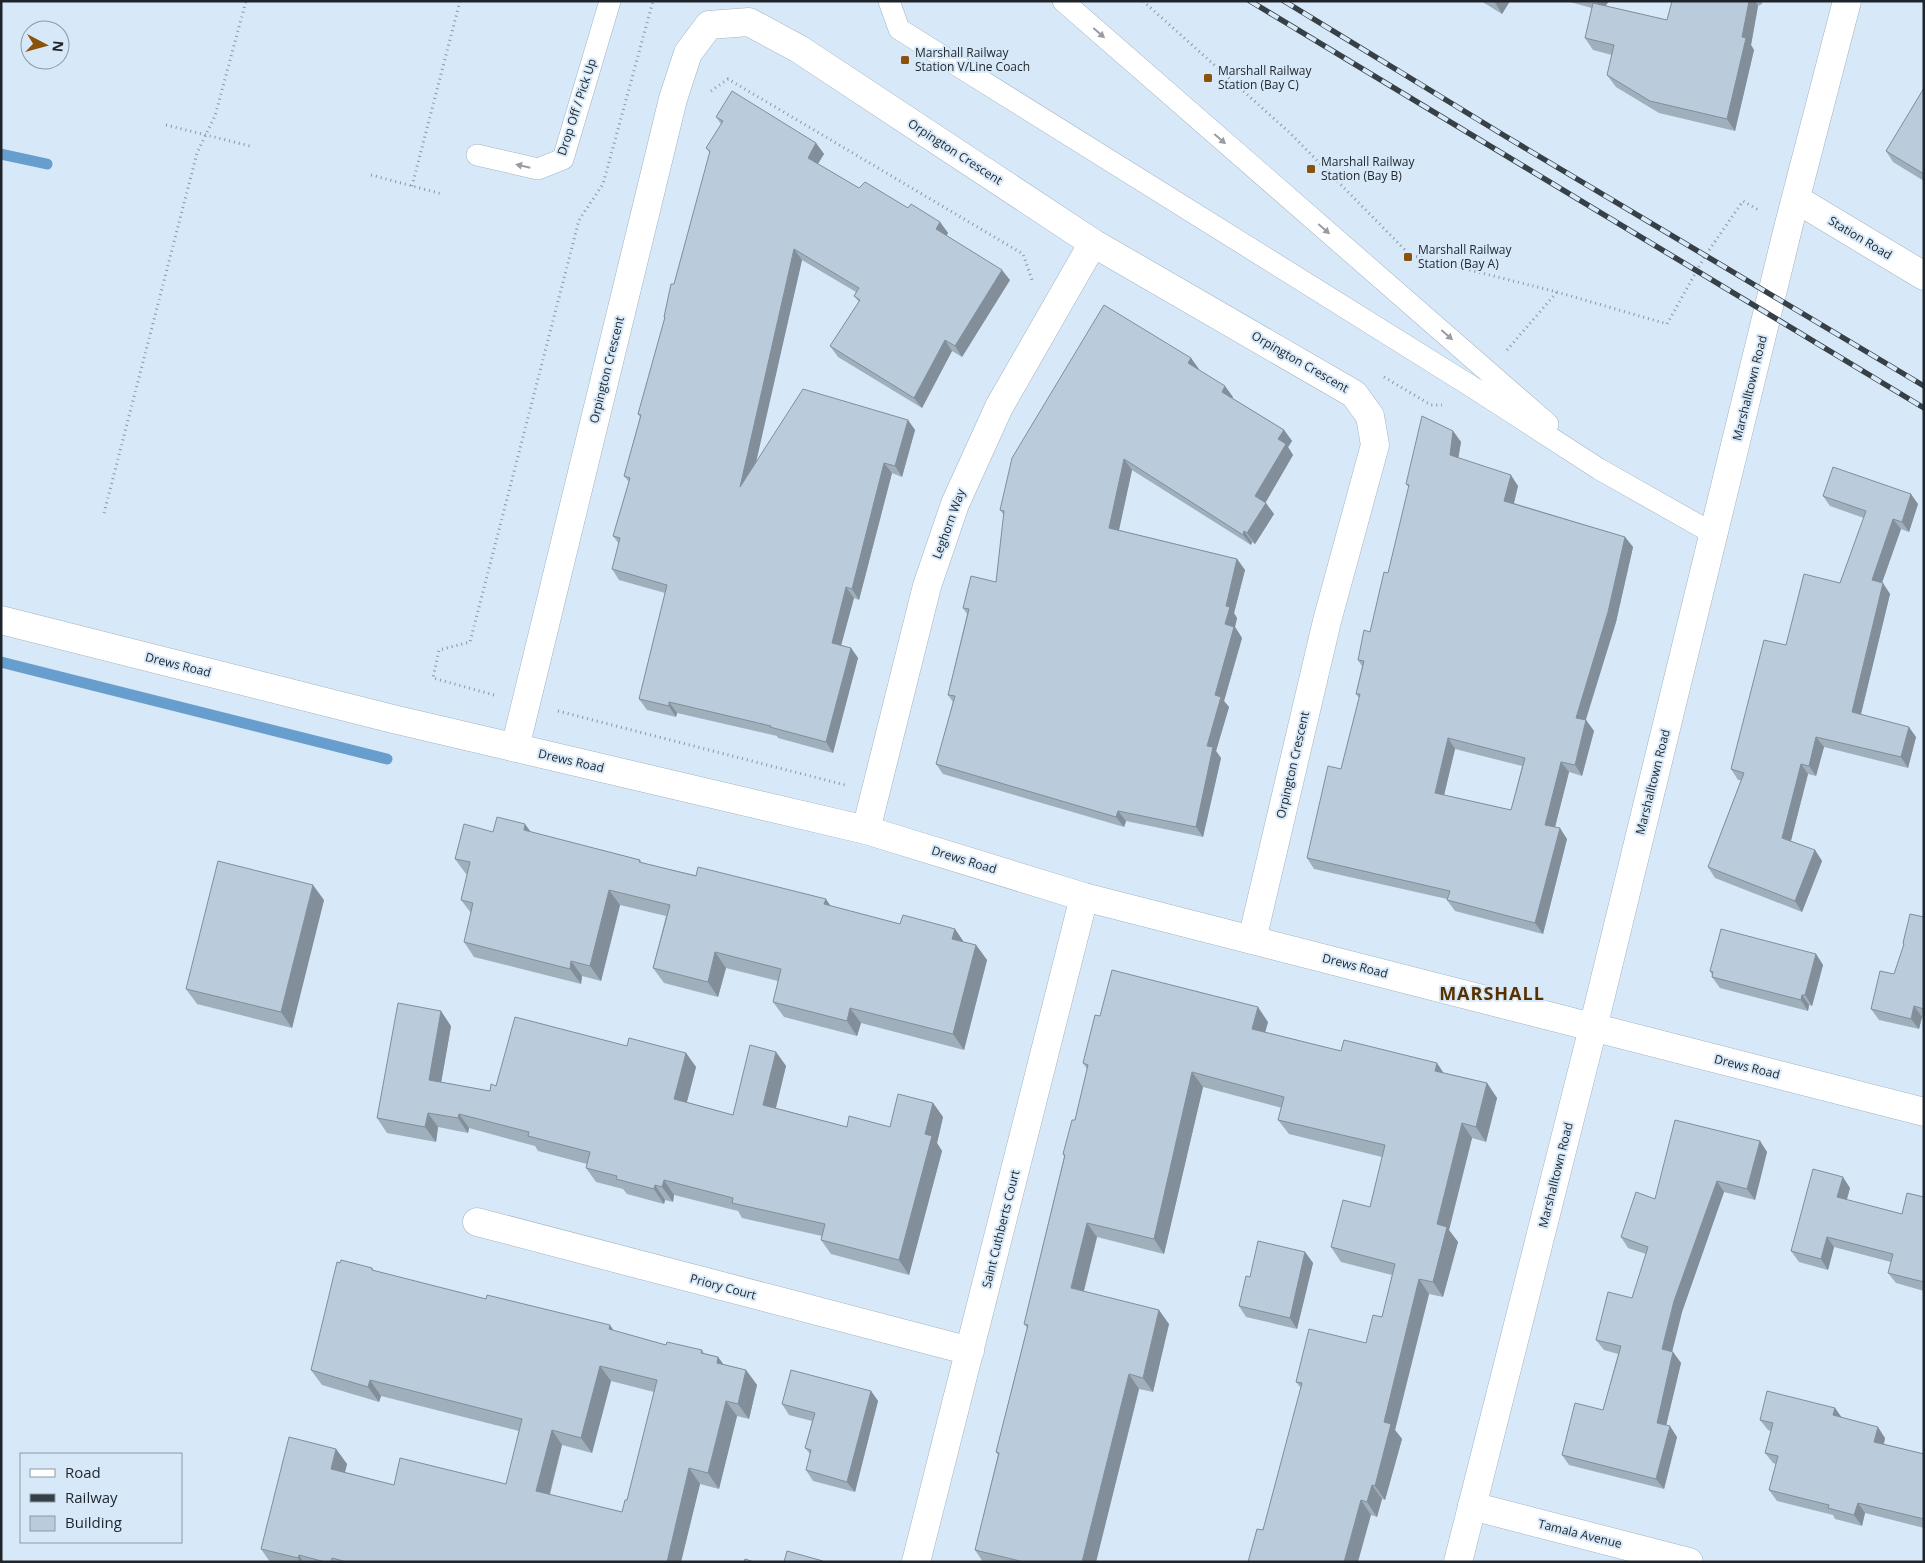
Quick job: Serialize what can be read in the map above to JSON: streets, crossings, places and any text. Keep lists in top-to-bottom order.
{
  "streets": {
    "street": [
      "Orpington Crescent",
      "Station Road",
      "Marshalltown Road",
      "Leghorn Way",
      "Drews Road",
      "Saint Cuthberts Court",
      "Priory Court",
      "Tamala Avenue"
    ],
    "lane": ["Drop Off / Pick Up"]
  },
  "crossings": [
    ["Orpington Crescent", "Leghorn Way"],
    ["Orpington Crescent", "Drews Road"],
    ["Station Road", "Marshalltown Road"],
    ["Marshalltown Road", "Drews Road"],
    ["Marshalltown Road", "Tamala Avenue"],
    ["Leghorn Way", "Drews Road"],
    ["Drews Road", "Saint Cuthberts Court"],
    ["Saint Cuthberts Court", "Priory Court"]
  ],
  "one_way": ["Drop Off / Pick Up"],
  "districts": ["MARSHALL"],
  "places": {
    "transit": [
      "Marshall Railway Station V/Line Coach",
      "Marshall Railway Station (Bay C)",
      "Marshall Railway Station (Bay B)",
      "Marshall Railway Station (Bay A)"
    ]
  },
  "legend": ["Road", "Railway", "Building"],
  "north": "right"
}
